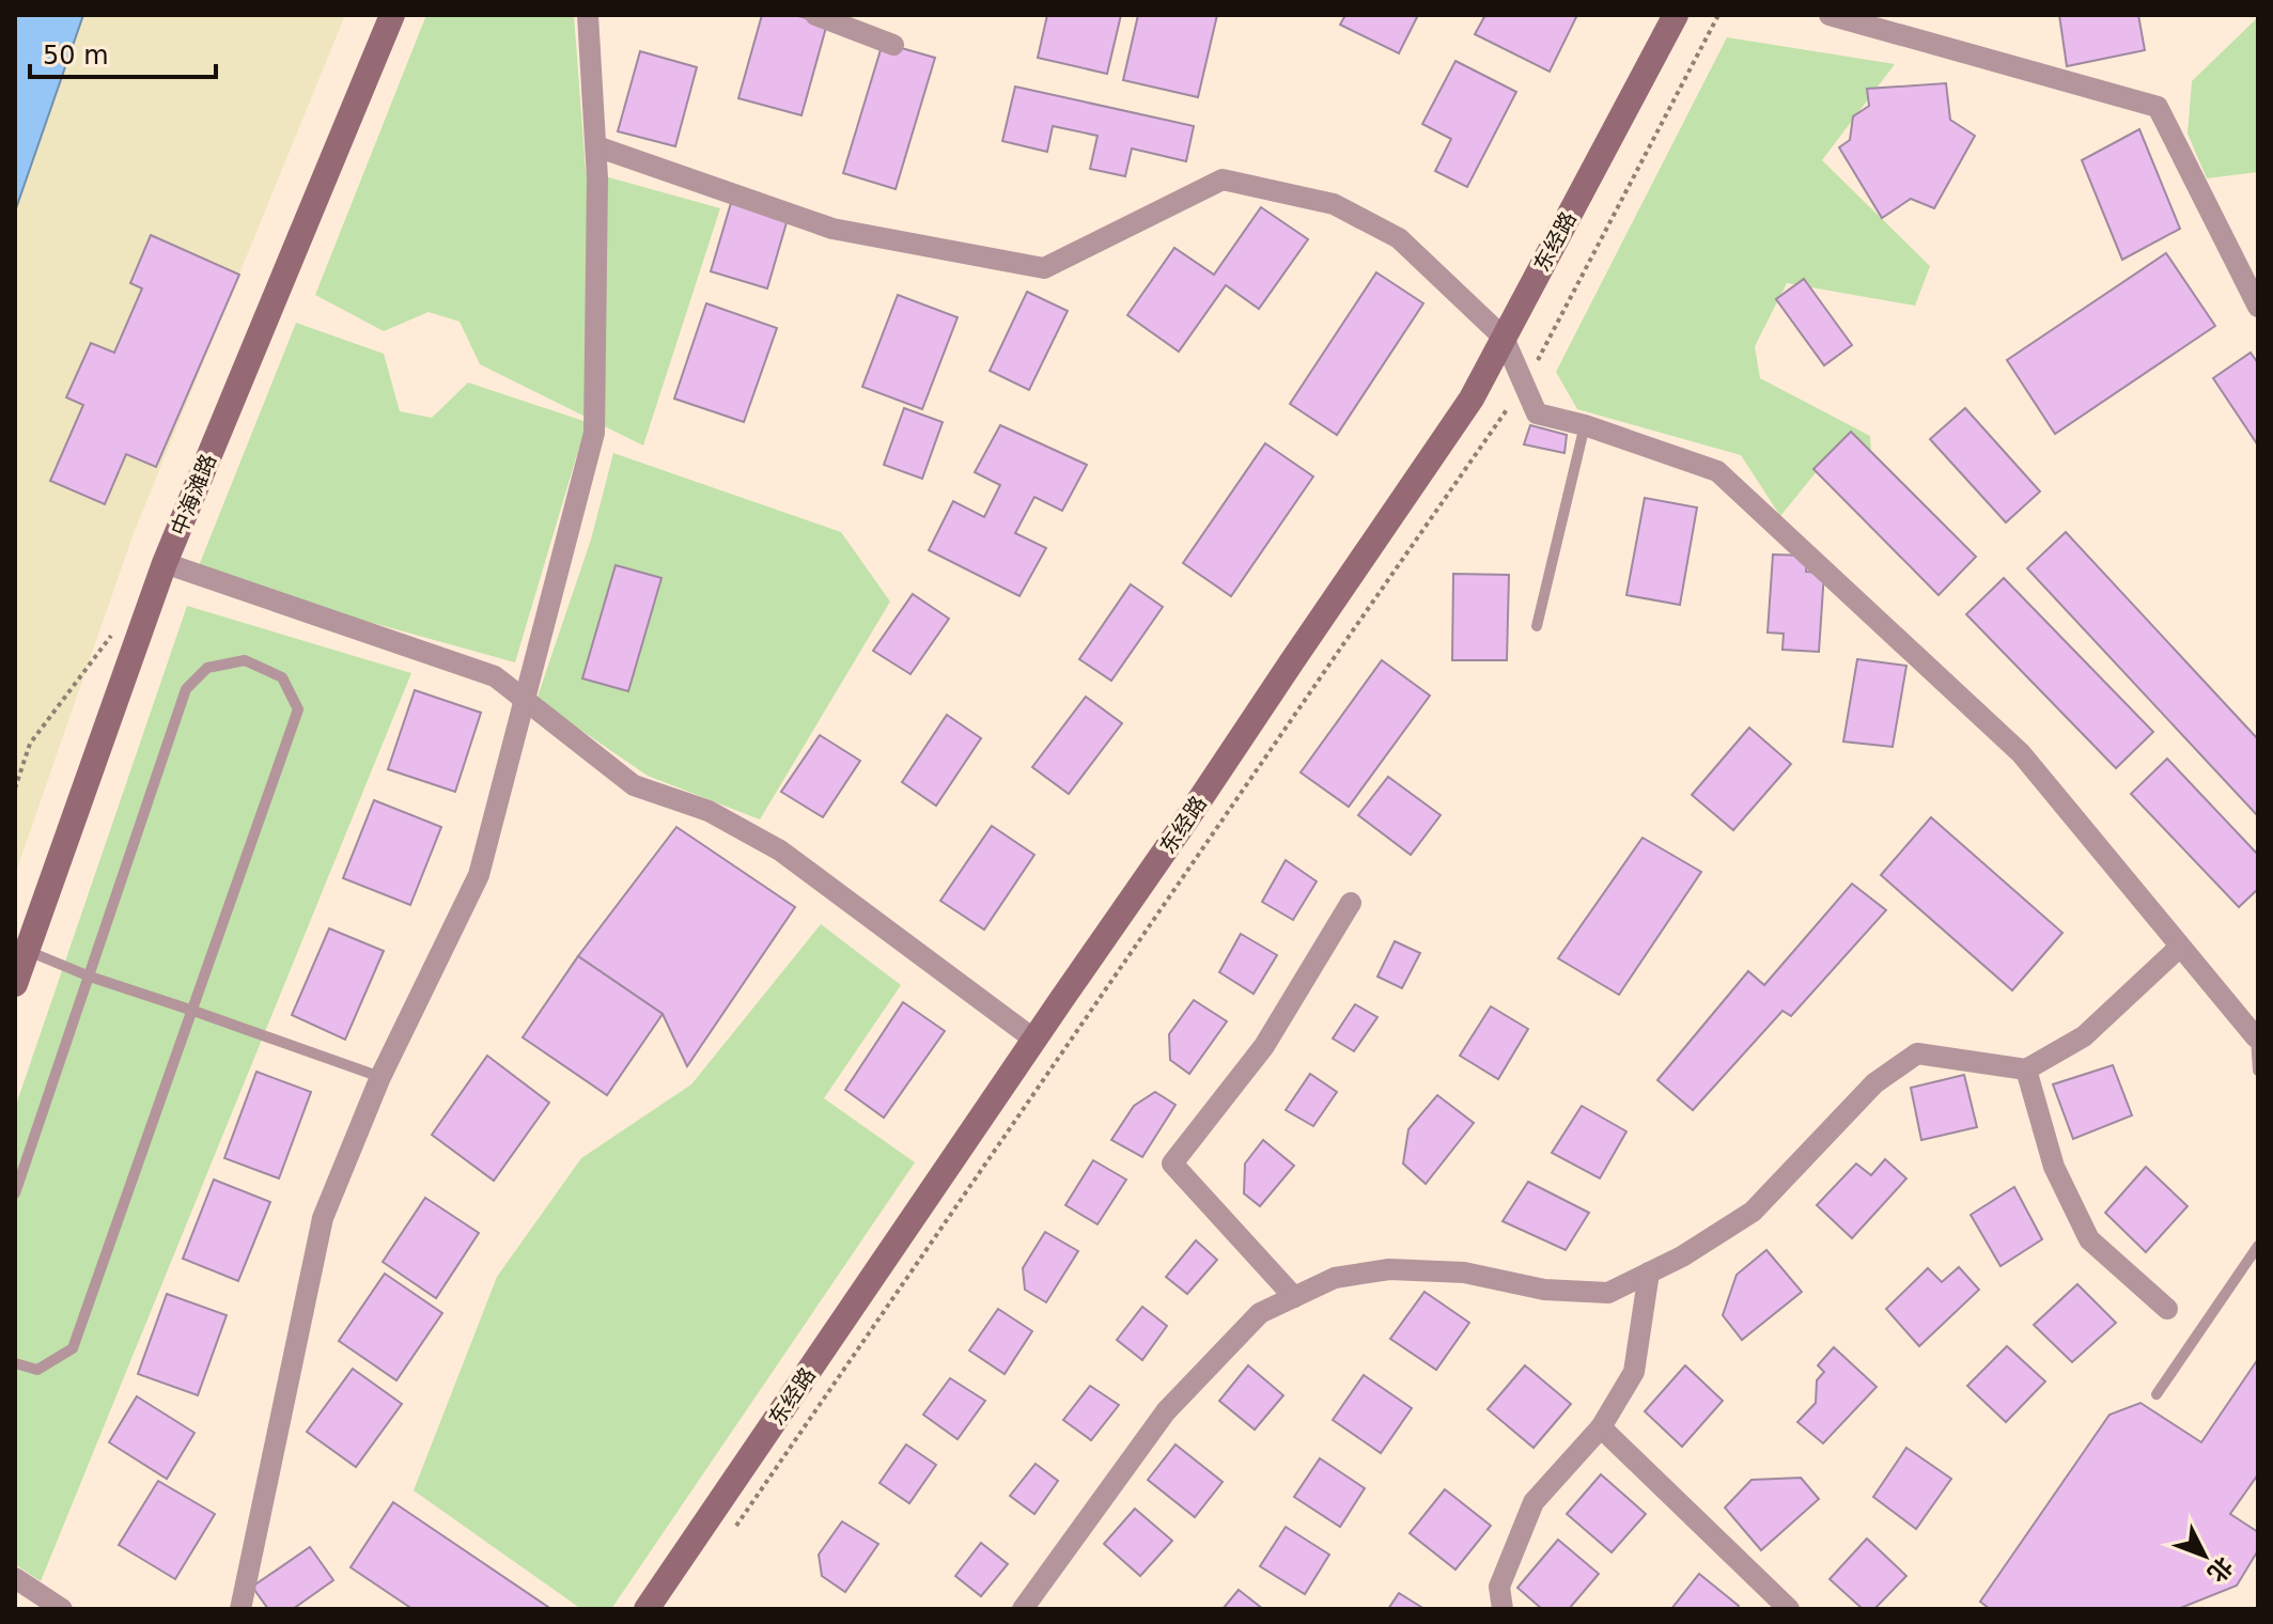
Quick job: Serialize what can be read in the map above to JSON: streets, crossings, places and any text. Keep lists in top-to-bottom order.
{
  "streets": {
    "main road": ["东经路", "中海滩路"]
  },
  "scale_bar": "50 m",
  "north": "bottom right"
}
